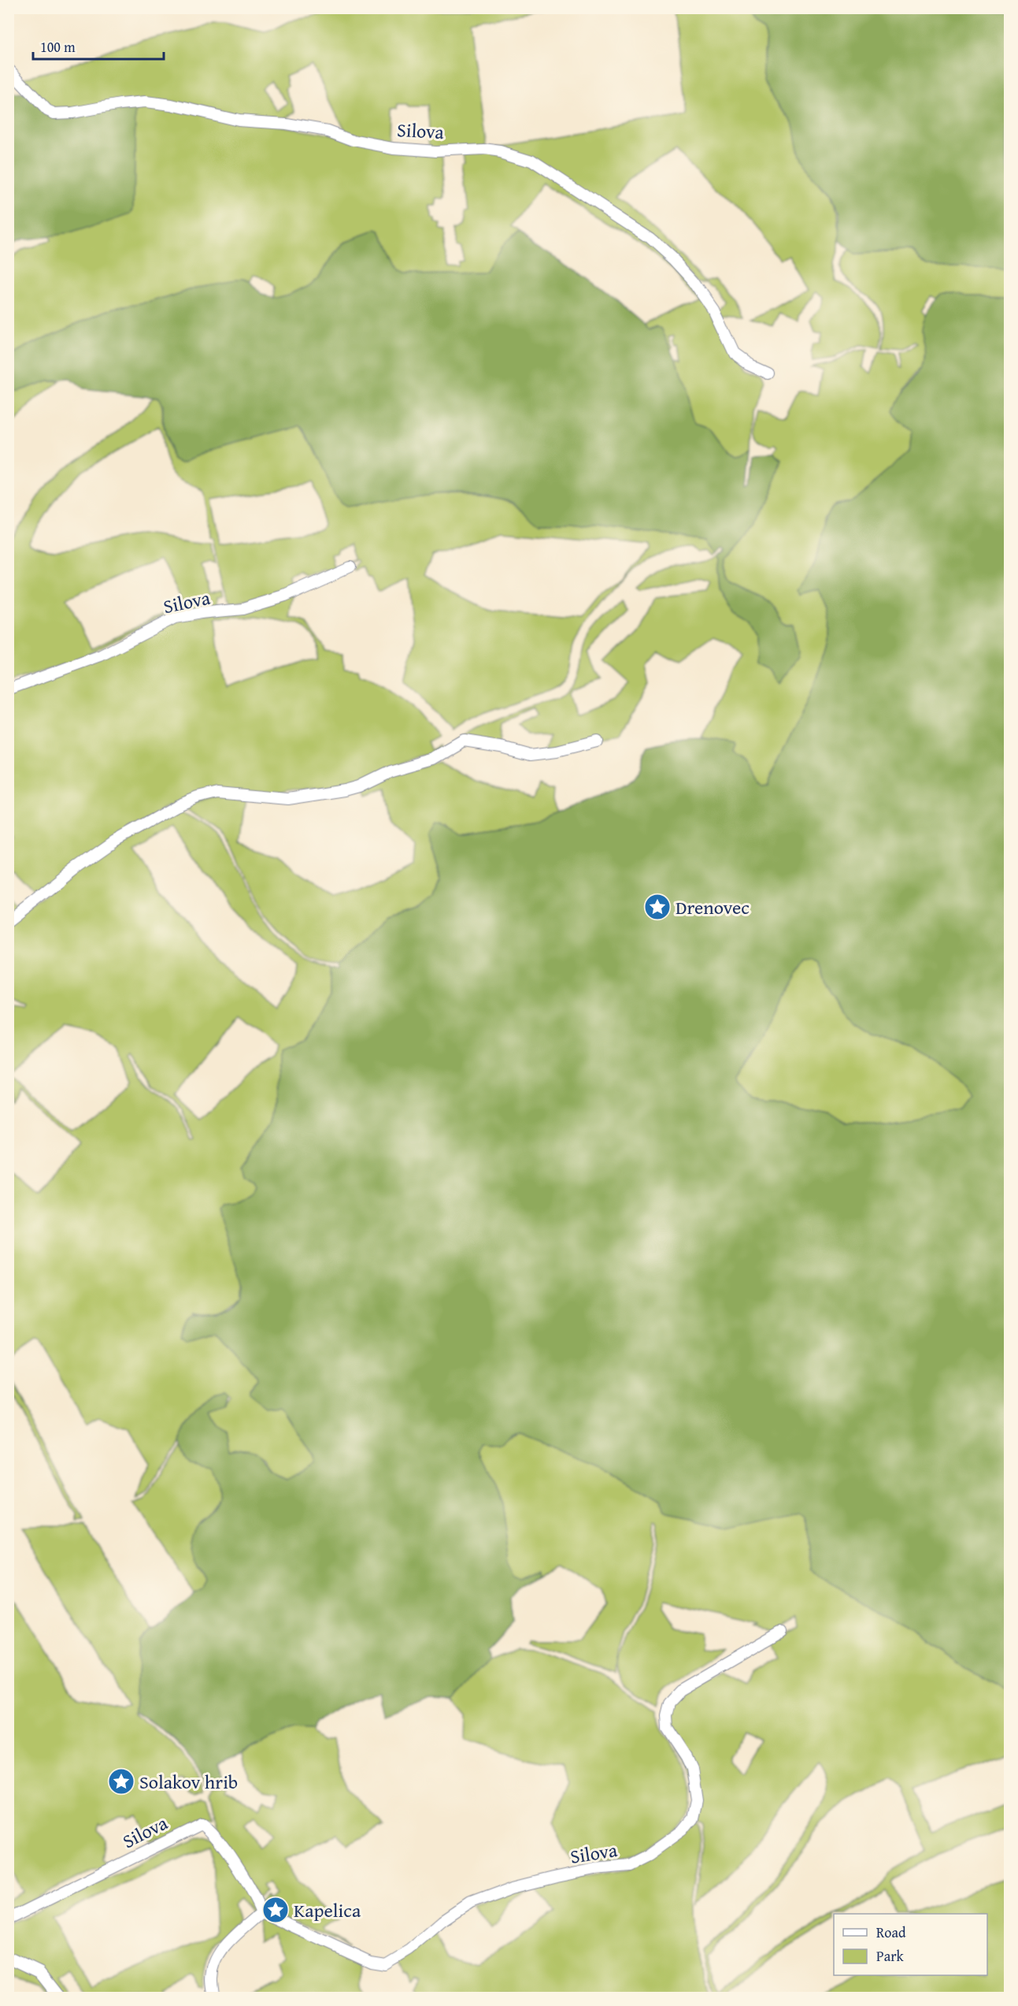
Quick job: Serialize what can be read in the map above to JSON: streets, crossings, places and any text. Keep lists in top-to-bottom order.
{
  "streets": {
    "street": ["Silova"]
  },
  "places": {
    "place": ["Drenovec", "Solakov hrib", "Kapelica"]
  },
  "legend": ["Road", "Park"],
  "scale_bar": "100 m"
}
